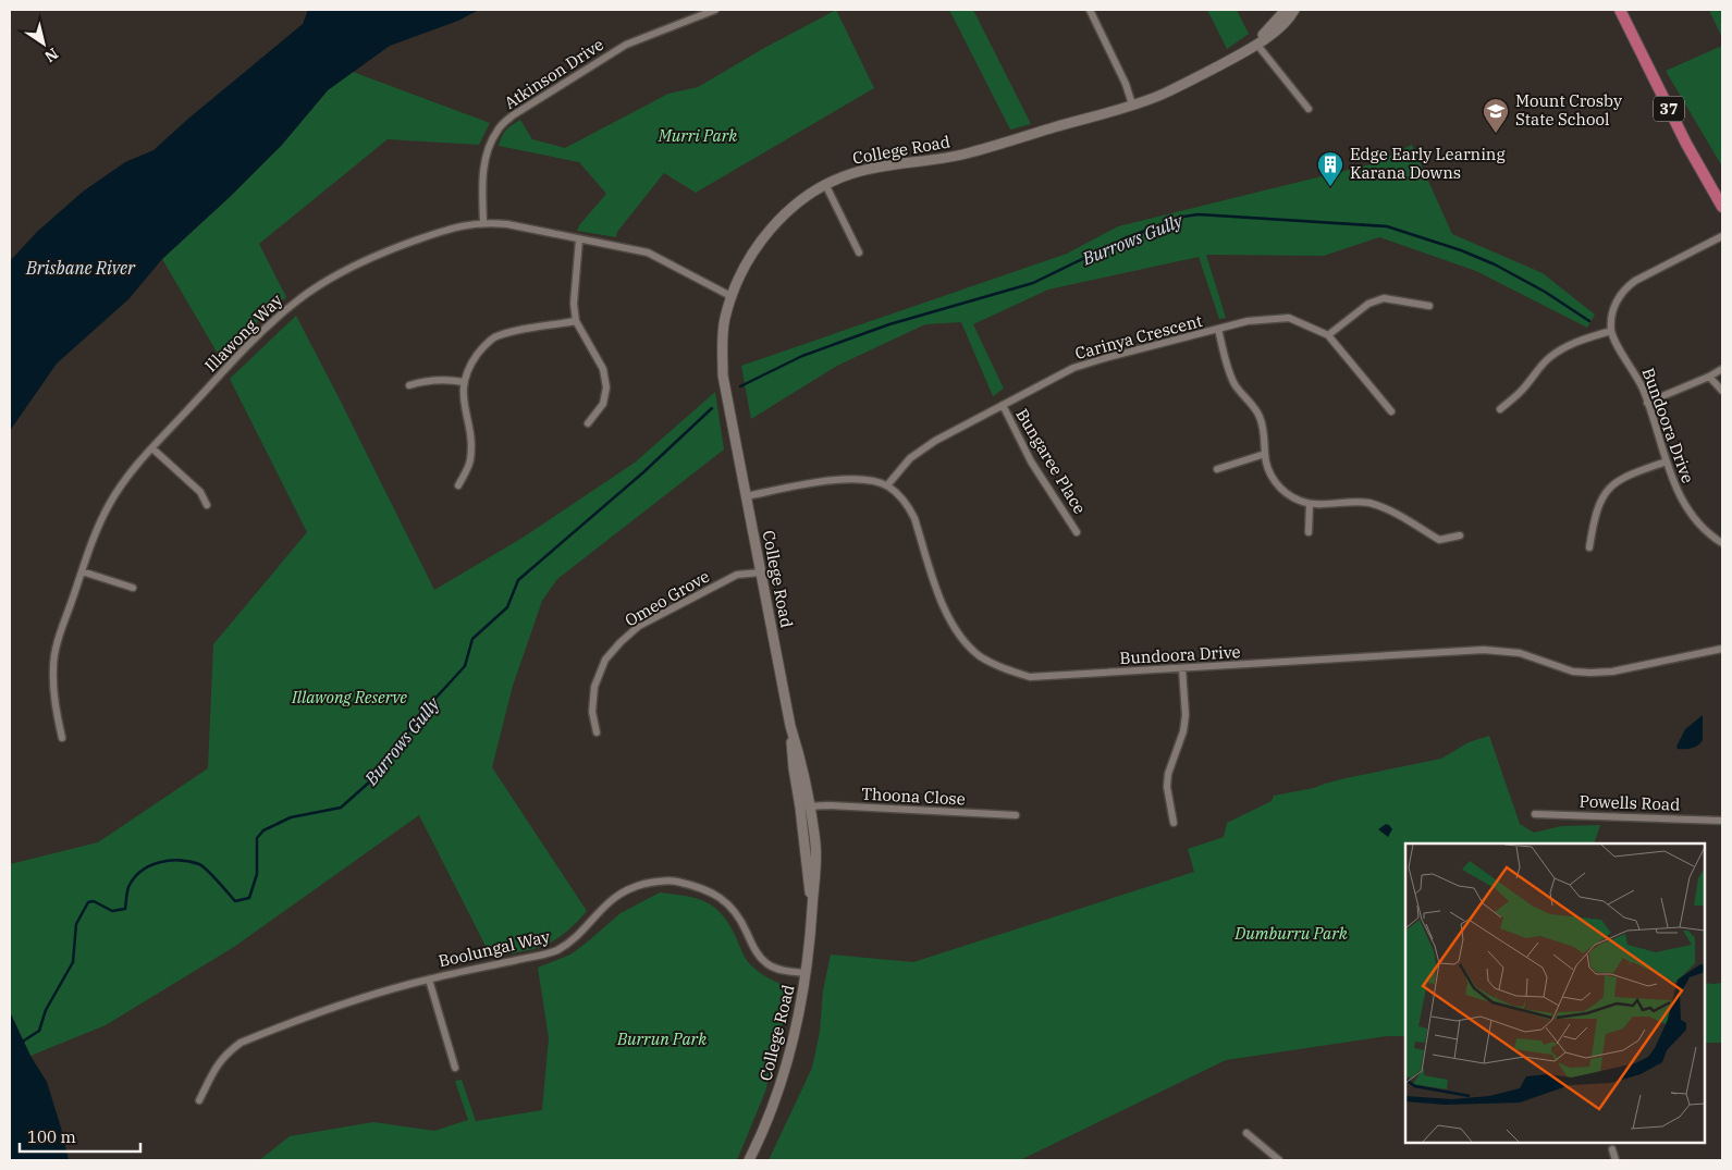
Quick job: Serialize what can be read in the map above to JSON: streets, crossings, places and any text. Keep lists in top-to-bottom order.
{
  "streets": {
    "main road": ["37", "College Road"],
    "street": [
      "Atkinson Drive",
      "Illawong Way",
      "Carinya Crescent",
      "Bundoora Drive",
      "Bungaree Place",
      "Omeo Grove",
      "Thoona Close",
      "Powells Road",
      "Boolungal Way"
    ]
  },
  "crossings": [
    ["Atkinson Drive", "Illawong Way"],
    ["College Road", "Illawong Way"],
    ["College Road", "Bundoora Drive"],
    ["College Road", "Omeo Grove"],
    ["College Road", "Thoona Close"],
    ["College Road", "Boolungal Way"],
    ["Carinya Crescent", "Bundoora Drive"],
    ["Carinya Crescent", "Bungaree Place"]
  ],
  "water": ["Burrows Gully", "Brisbane River"],
  "parks": [
    "Murri Park",
    "Illawong Reserve",
    "Dumburru Park",
    "Burrun Park"
  ],
  "places": {
    "school or university": ["Mount Crosby State School"],
    "building": ["Edge Early Learning Karana Downs"]
  },
  "scale_bar": "100 m",
  "north": "bottom right"
}
